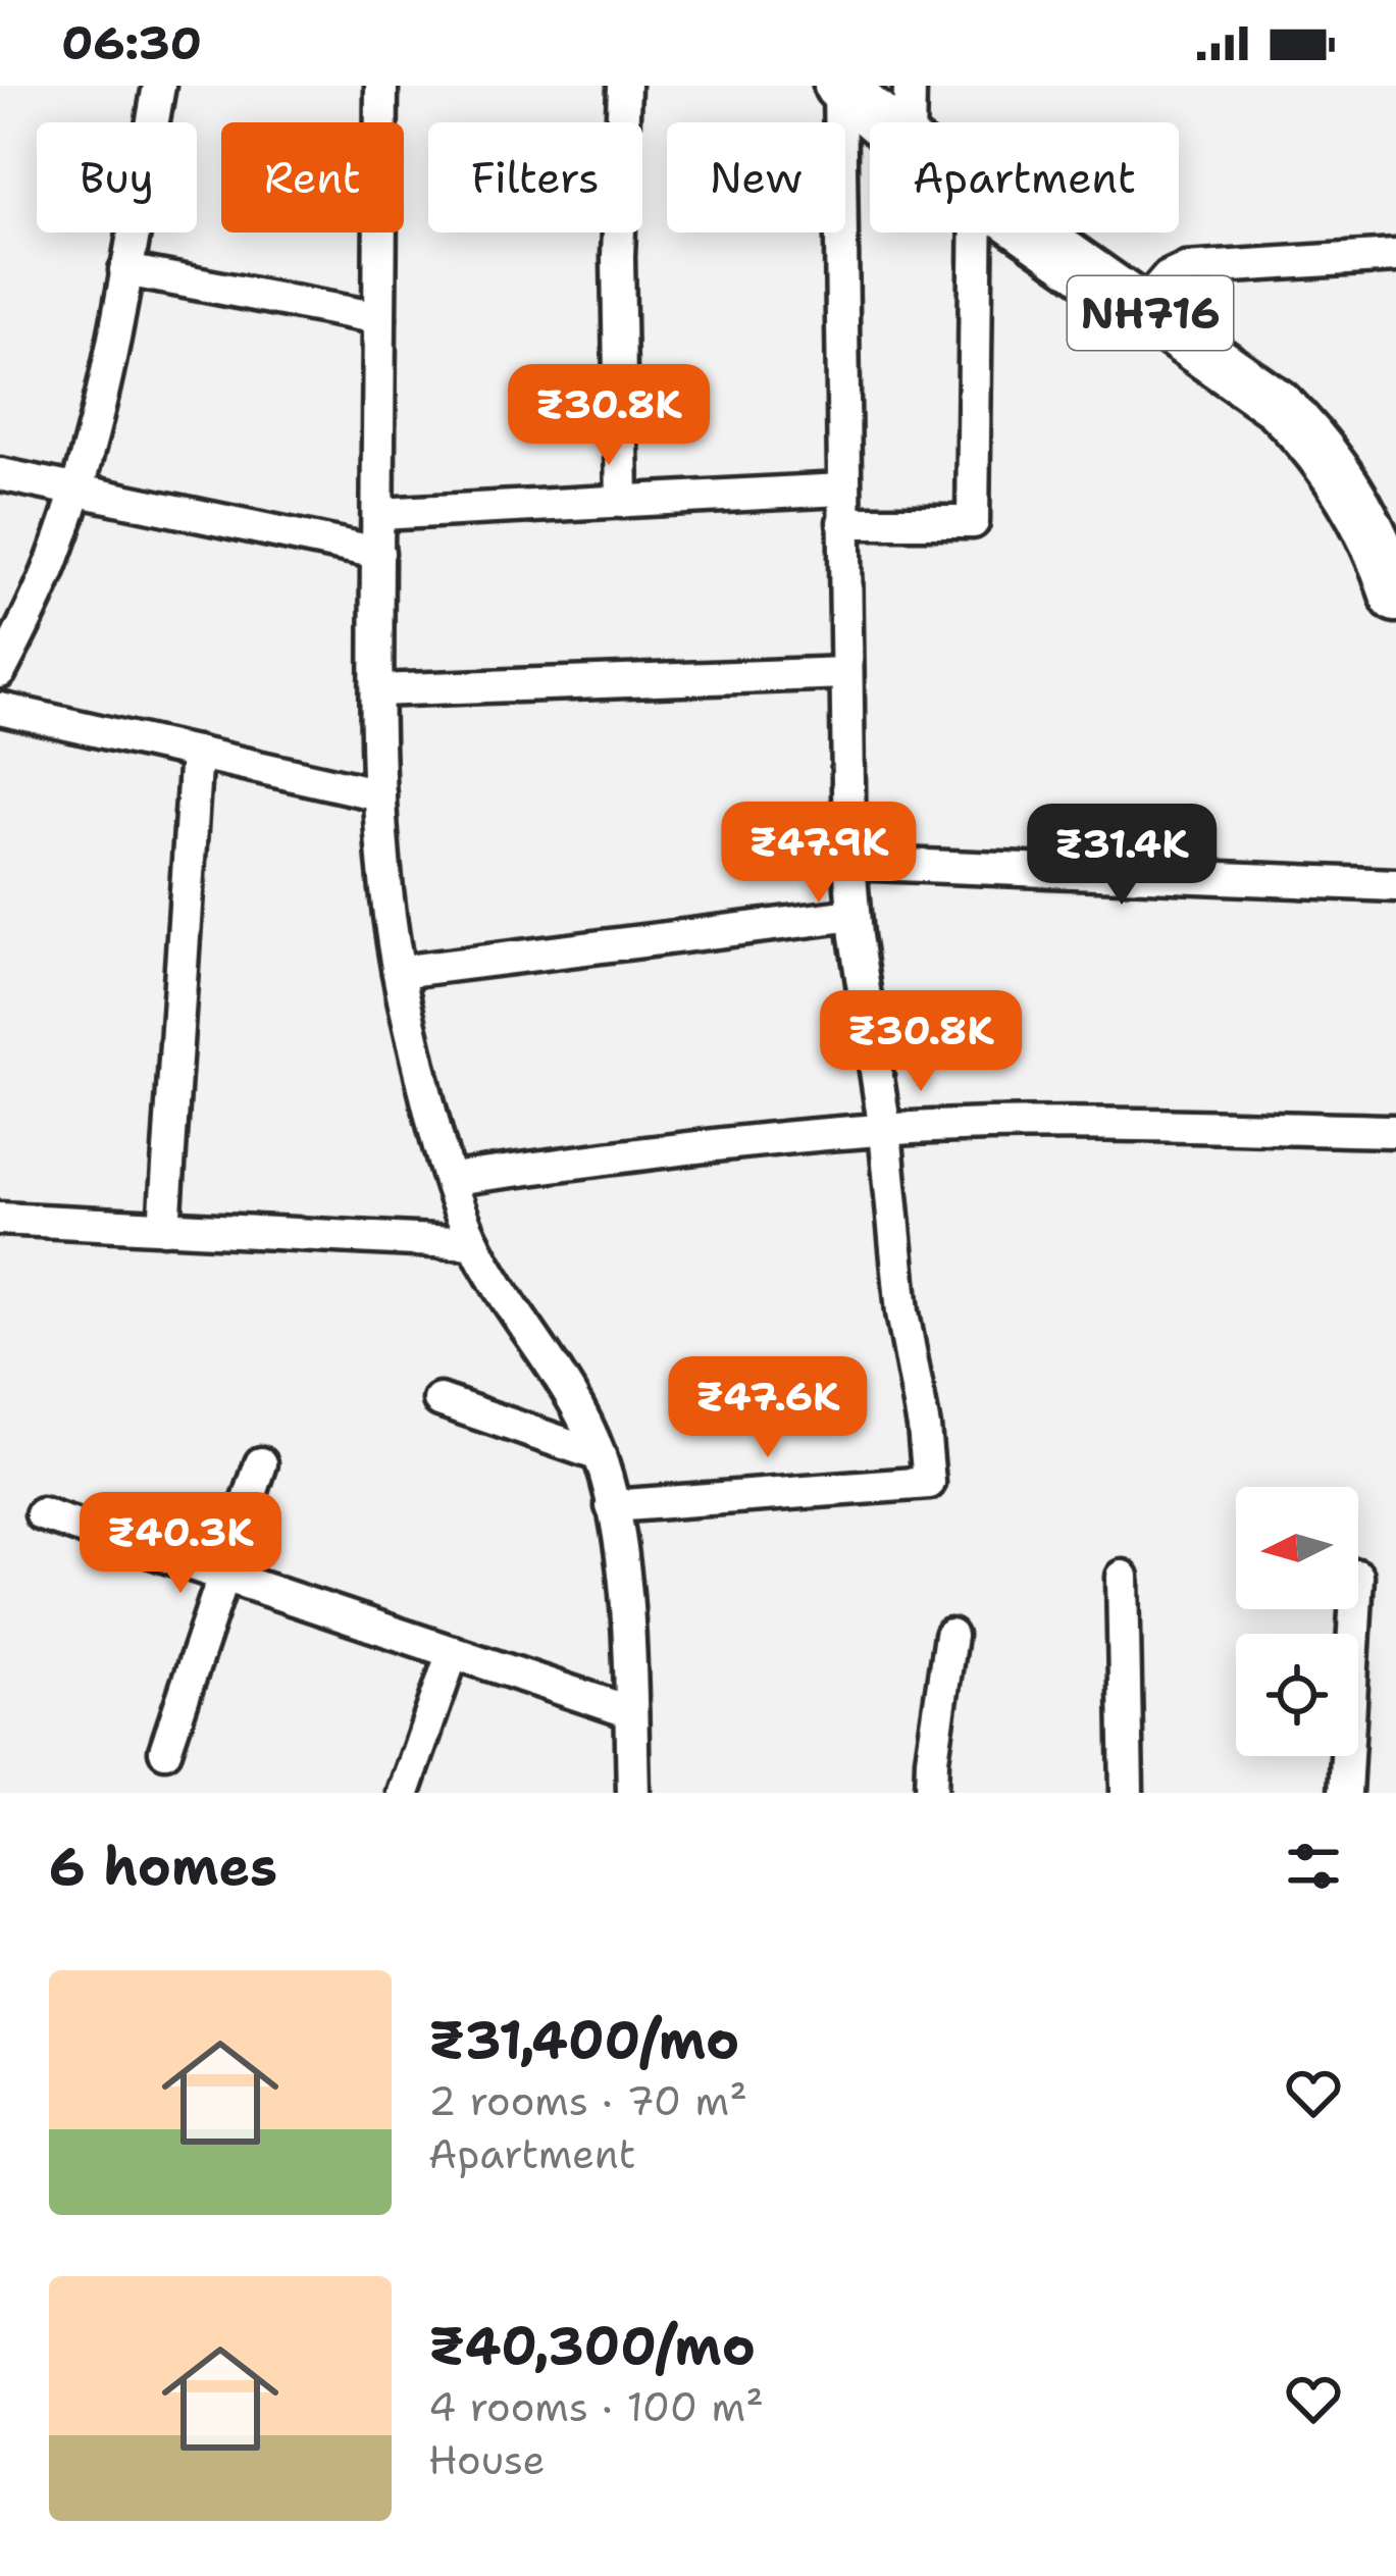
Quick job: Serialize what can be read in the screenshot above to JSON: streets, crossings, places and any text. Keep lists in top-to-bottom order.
{
  "streets": {
    "main road": ["NH716"]
  },
  "north": "left",
  "page": {
    "status": "06:30",
    "chip": [
      "Buy",
      "Rent",
      "Filters",
      "New",
      "Apartment"
    ],
    "price": [
      "₹30.8K",
      "₹47.9K",
      "₹31.4K",
      "₹30.8K",
      "₹47.6K",
      "₹40.3K"
    ],
    "heading": "6 homes",
    "list": [
      {
        "name": "₹31,400/mo",
        "note": "2 rooms · 70 m² · Apartment"
      },
      {
        "name": "₹40,300/mo",
        "note": "4 rooms · 100 m² · House"
      }
    ]
  }
}
